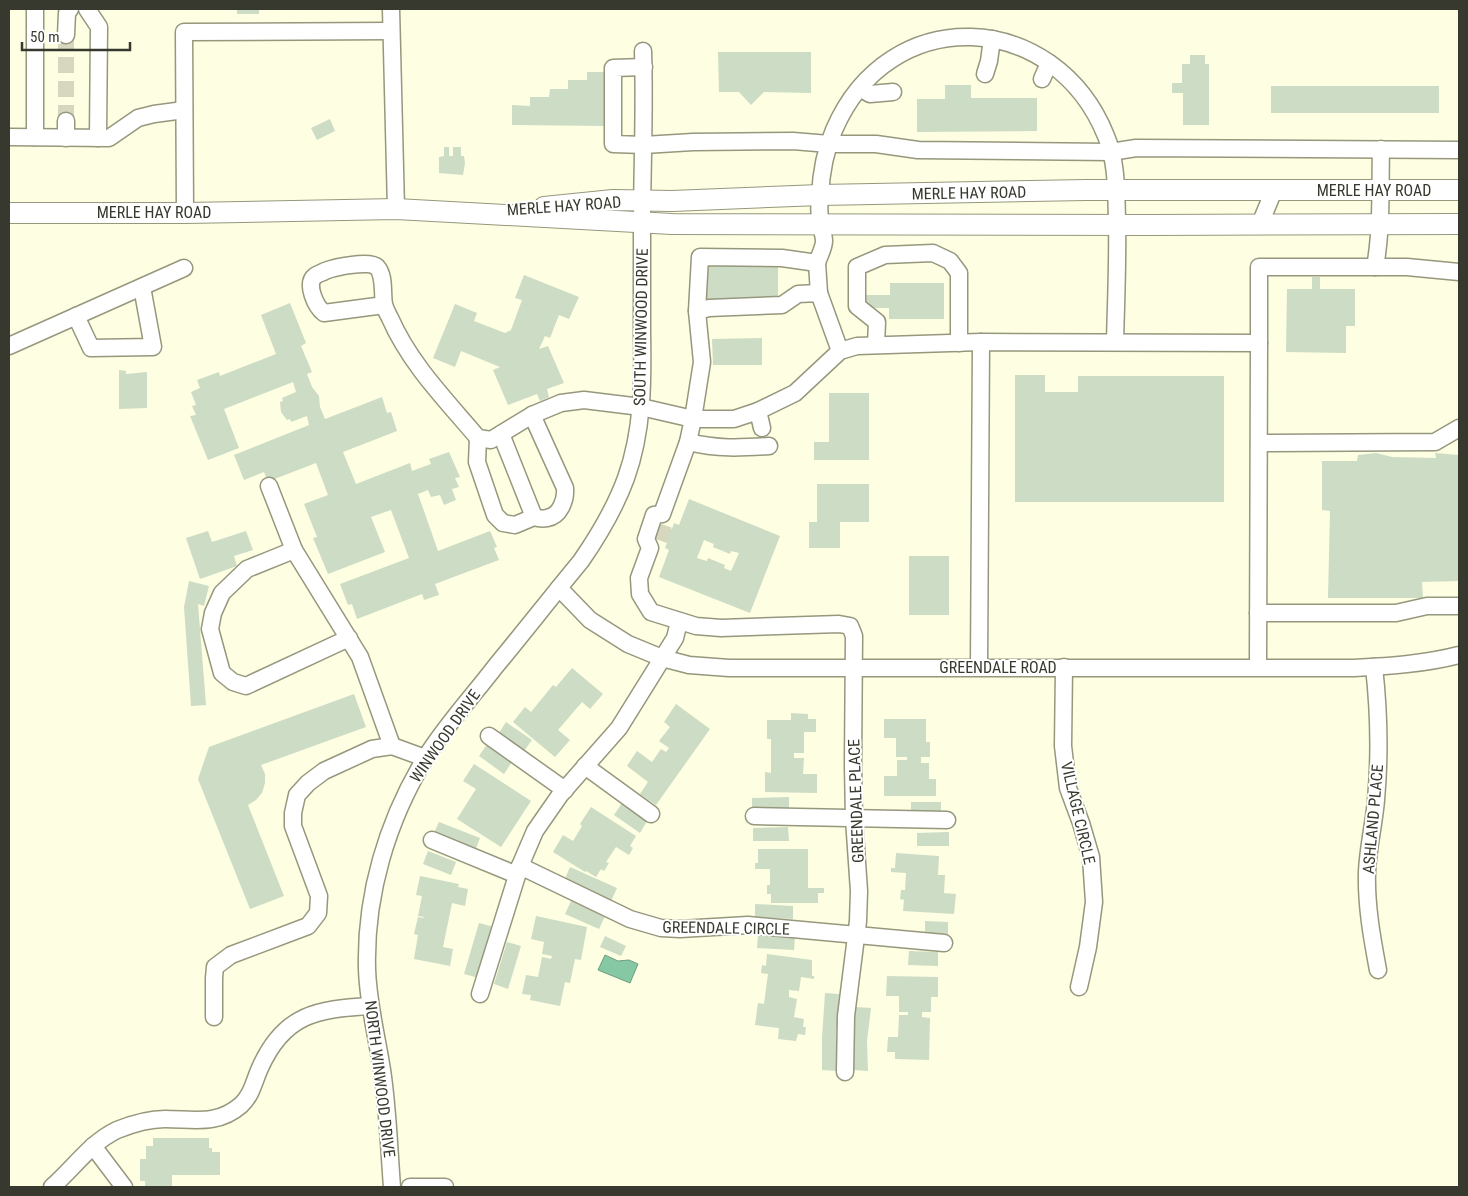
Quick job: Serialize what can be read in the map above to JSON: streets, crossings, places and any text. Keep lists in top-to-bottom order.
{
  "streets": {
    "main road": ["MERLE HAY ROAD"],
    "street": [
      "SOUTH WINWOOD DRIVE",
      "GREENDALE ROAD",
      "WINWOOD DRIVE",
      "GREENDALE PLACE",
      "VILLAGE CIRCLE",
      "ASHLAND PLACE",
      "GREENDALE CIRCLE",
      "NORTH WINWOOD DRIVE"
    ]
  },
  "crossings": [
    ["MERLE HAY ROAD", "SOUTH WINWOOD DRIVE"],
    ["SOUTH WINWOOD DRIVE", "GREENDALE ROAD"],
    ["SOUTH WINWOOD DRIVE", "WINWOOD DRIVE"],
    ["GREENDALE ROAD", "GREENDALE PLACE"],
    ["GREENDALE ROAD", "VILLAGE CIRCLE"],
    ["GREENDALE ROAD", "ASHLAND PLACE"],
    ["WINWOOD DRIVE", "NORTH WINWOOD DRIVE"],
    ["GREENDALE PLACE", "GREENDALE CIRCLE"]
  ],
  "scale_bar": "50 m"
}
